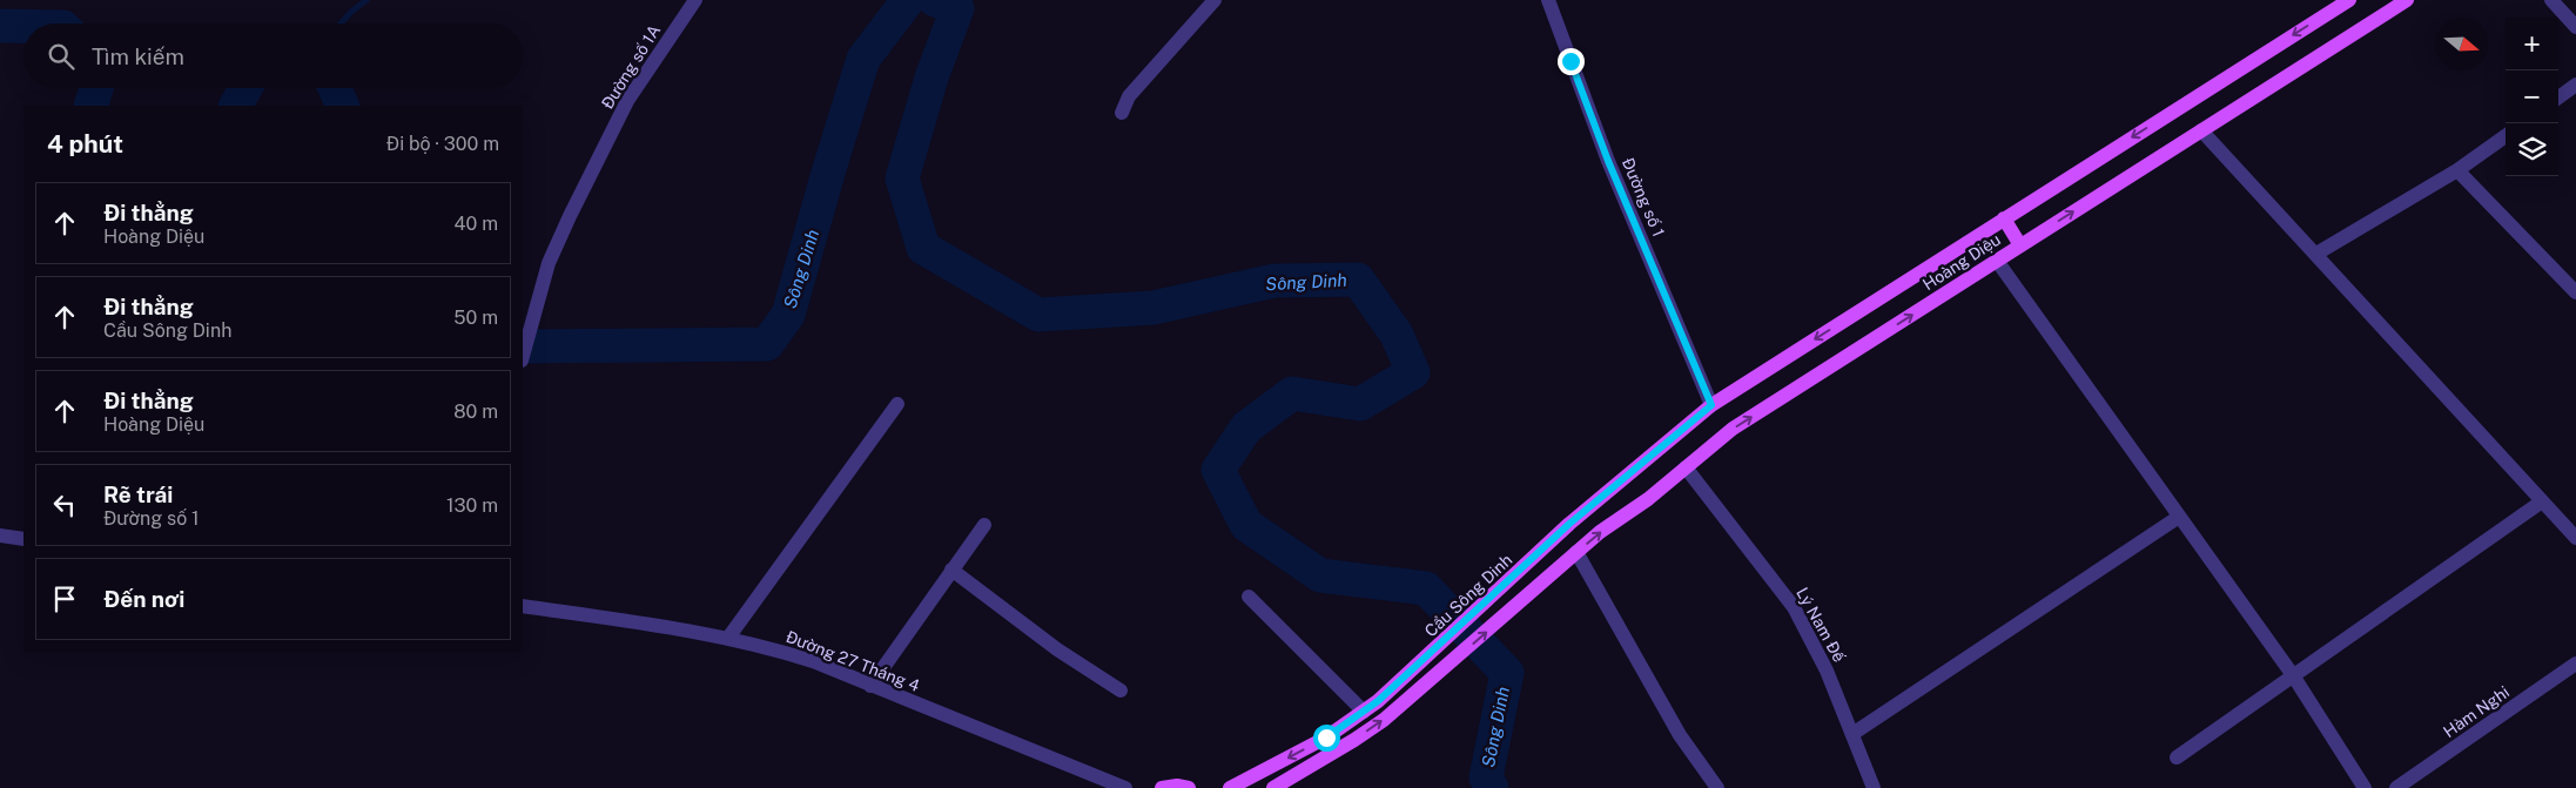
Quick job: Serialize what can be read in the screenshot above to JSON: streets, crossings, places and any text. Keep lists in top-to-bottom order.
{
  "streets": {
    "main road": ["Hoàng Diệu", "Cầu Sông Dinh"],
    "street": [
      "Đường số 1A",
      "Đường số 1",
      "Lý Nam Đế",
      "Đường 27 Tháng 4",
      "Hàm Nghi"
    ]
  },
  "crossings": [
    ["Đường số 1", "Hoàng Diệu"],
    ["Hoàng Diệu", "Cầu Sông Dinh"],
    ["Hoàng Diệu", "Lý Nam Đế"]
  ],
  "water": ["Sông Dinh"],
  "north": "right",
  "page": {
    "map_buttons": ["+", "−"],
    "search": "Tìm kiếm",
    "heading": ["4 phút", "Đi bộ · 300 m"],
    "list": [
      ["Đi thẳng", "Hoàng Diệu", "40 m"],
      ["Đi thẳng", "Cầu Sông Dinh", "50 m"],
      ["Đi thẳng", "Hoàng Diệu", "80 m"],
      ["Rẽ trái", "Đường số 1", "130 m"],
      "Đến nơi"
    ]
  }
}
